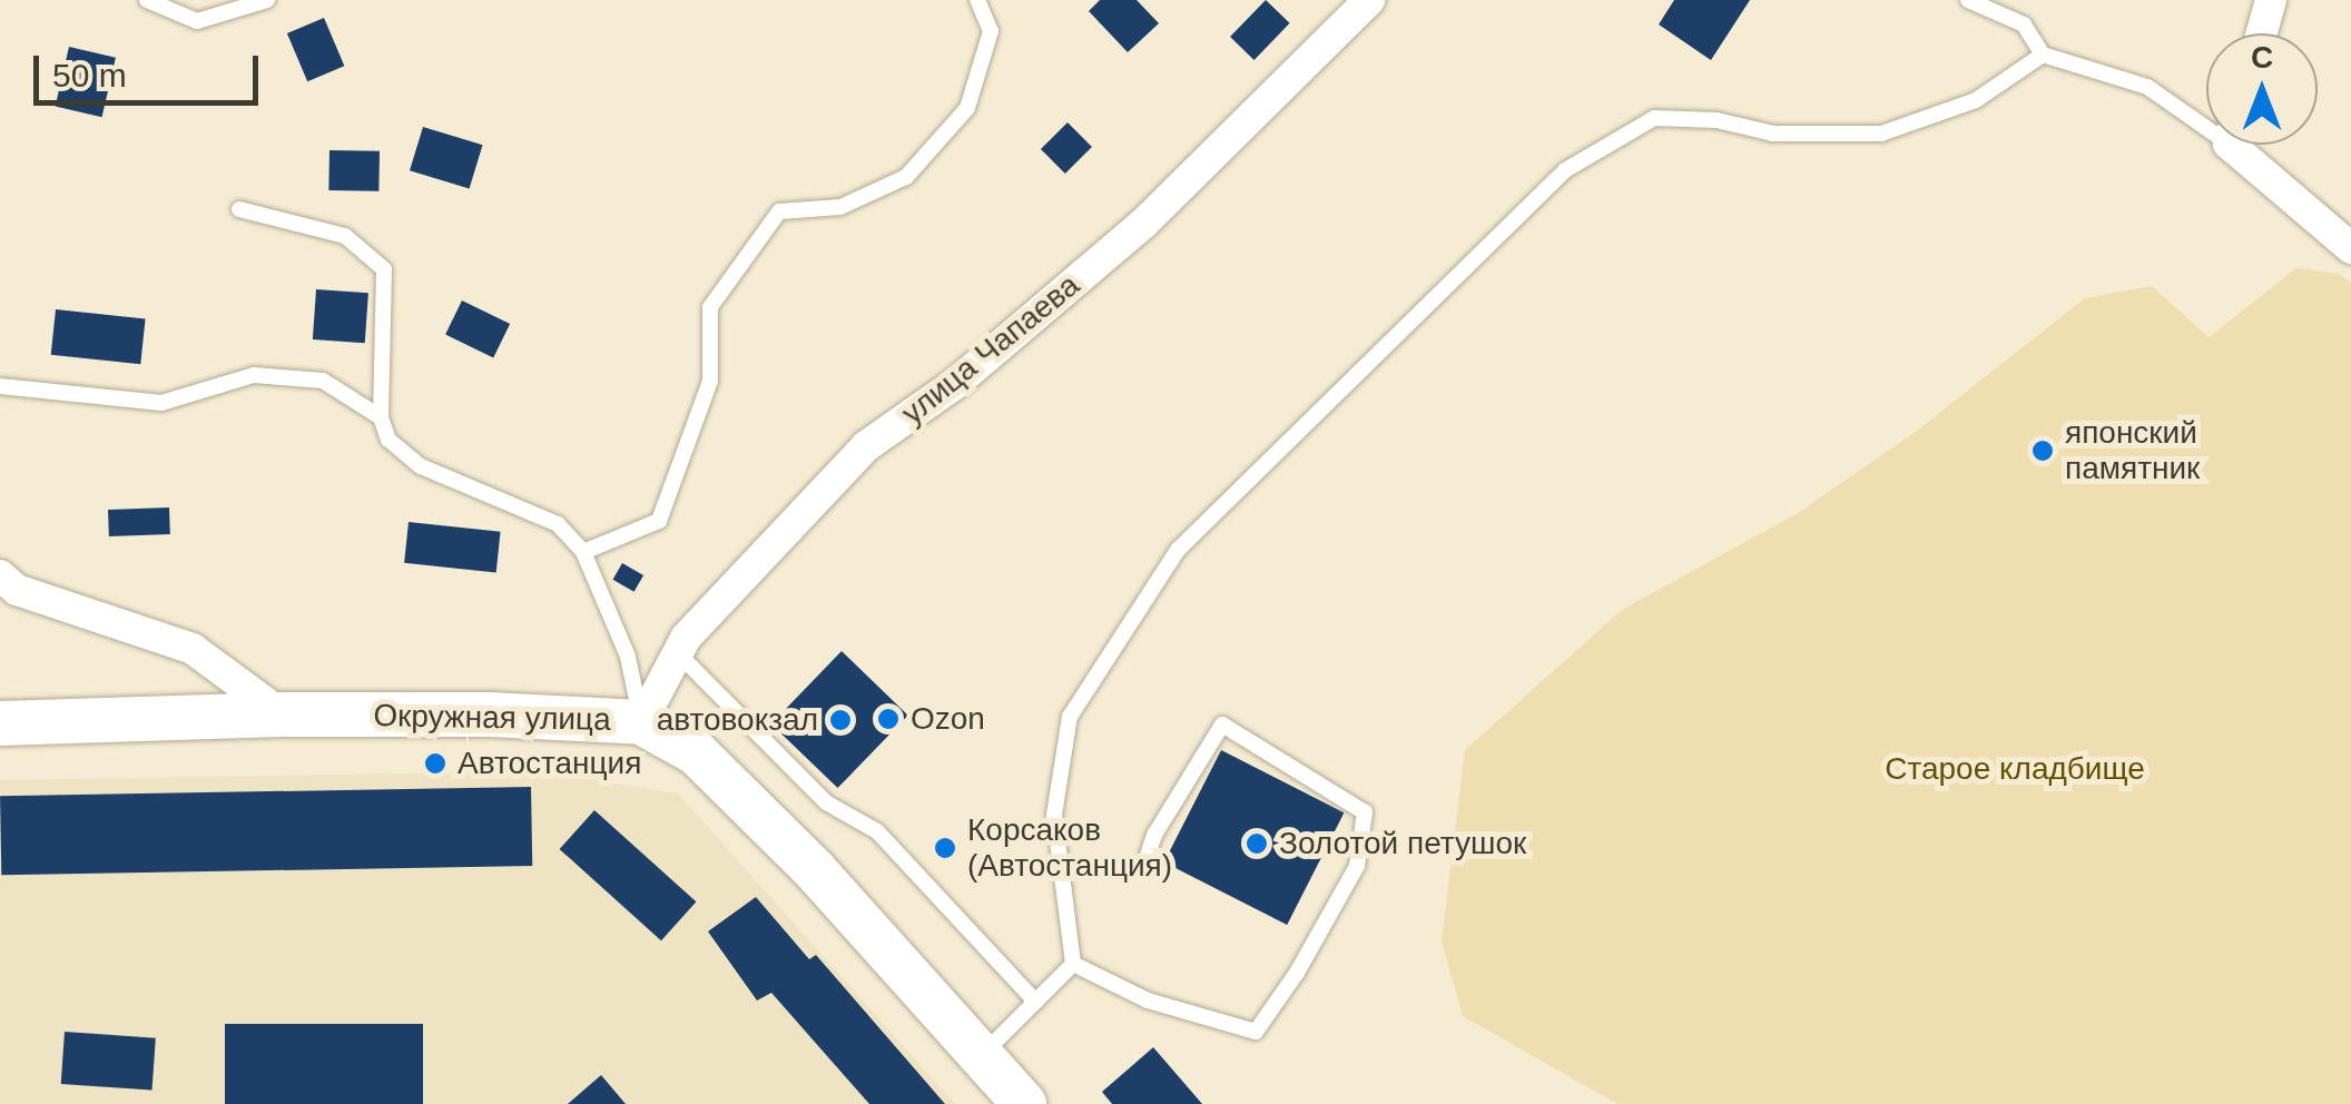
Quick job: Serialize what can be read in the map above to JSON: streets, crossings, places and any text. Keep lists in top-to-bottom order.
{
  "streets": {
    "main road": ["Окружная улица"],
    "street": ["улица Чапаева"]
  },
  "crossings": [
    ["улица Чапаева", "Окружная улица"]
  ],
  "parks": ["Старое кладбище"],
  "places": [
    "японский памятник",
    "Ozon",
    "автовокзал",
    "Автостанция",
    "Золотой петушок",
    "Корсаков (Автостанция)"
  ],
  "scale_bar": "50 m",
  "north": "top"
}
